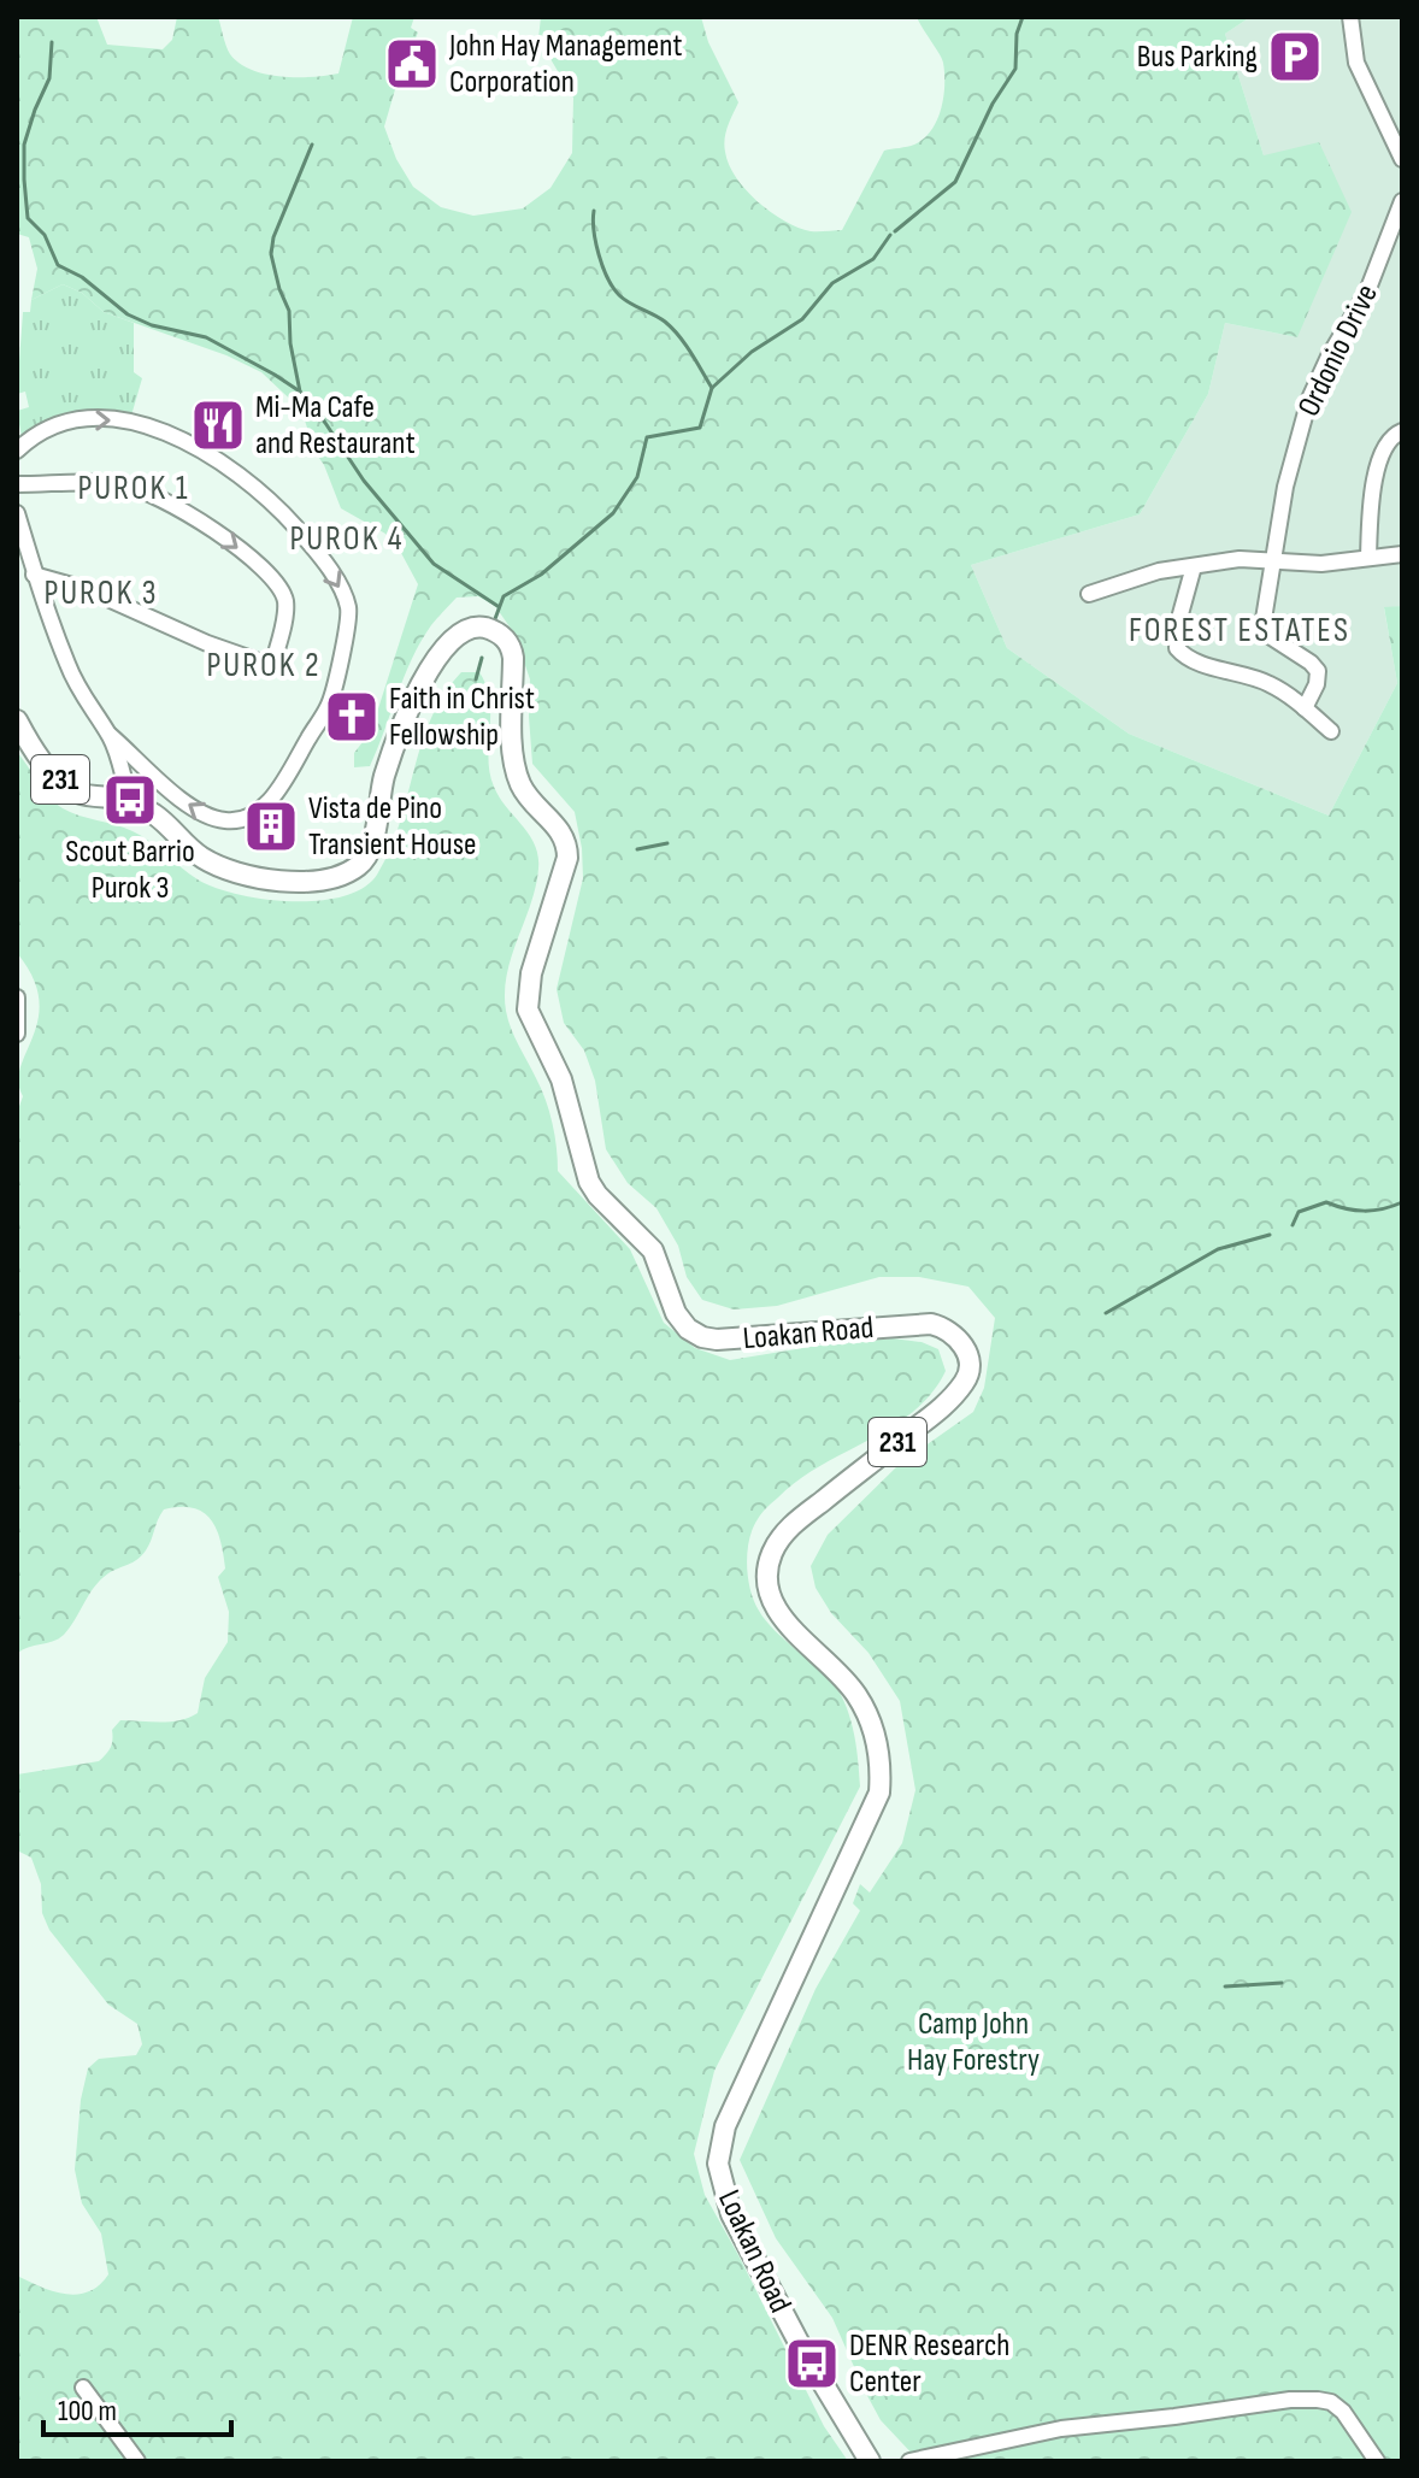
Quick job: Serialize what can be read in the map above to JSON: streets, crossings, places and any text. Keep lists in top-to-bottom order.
{
  "streets": {
    "main road": ["231", "Loakan Road"],
    "street": ["Ordonio Drive"]
  },
  "districts": [
    "PUROK 1",
    "PUROK 4",
    "PUROK 3",
    "FOREST ESTATES",
    "PUROK 2"
  ],
  "parks": ["Camp John Hay Forestry"],
  "places": {
    "parking": ["Bus Parking"],
    "public building": ["John Hay Management Corporation"],
    "restaurant": ["Mi-Ma Cafe and Restaurant"],
    "church": ["Faith in Christ Fellowship"],
    "bus stop": ["Scout Barrio Purok 3", "DENR Research Center"],
    "building": ["Vista de Pino Transient House"]
  },
  "scale_bar": "100 m"
}
